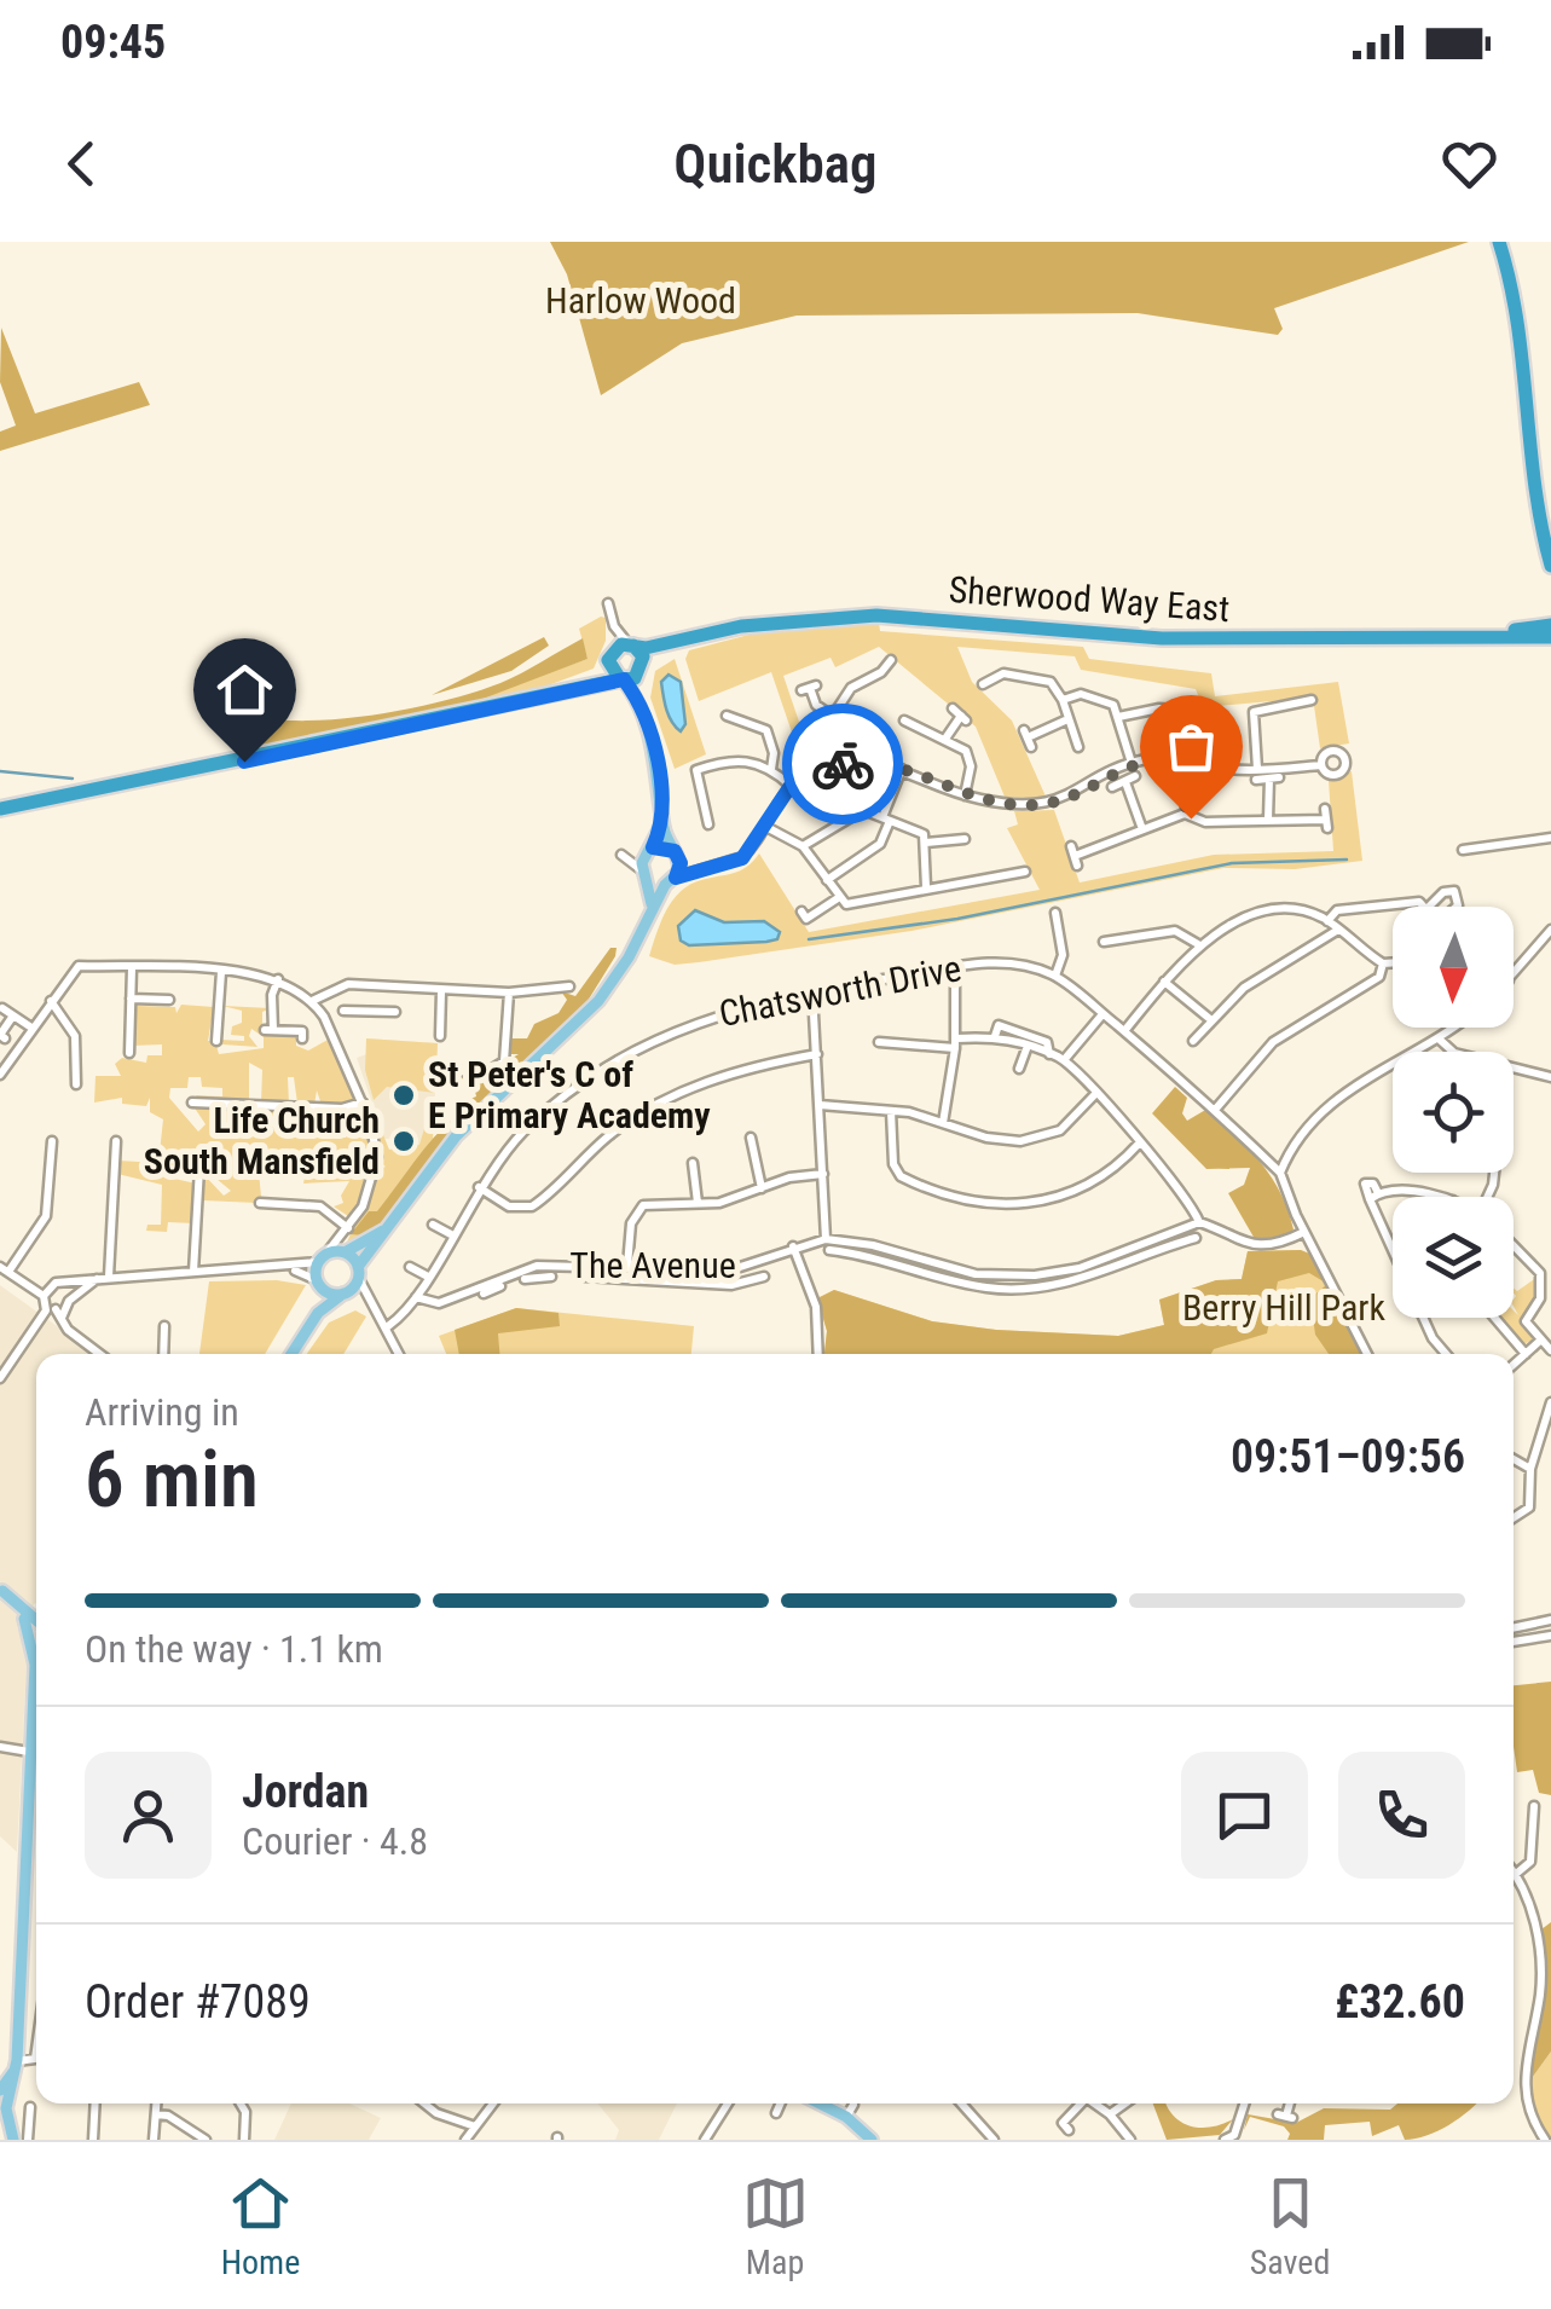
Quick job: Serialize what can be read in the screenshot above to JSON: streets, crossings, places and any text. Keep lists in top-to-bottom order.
{
  "streets": {
    "highway": ["Sherwood Way East"],
    "street": ["Chatsworth Drive", "The Avenue"]
  },
  "crossings": [
    ["Chatsworth Drive", "The Avenue"]
  ],
  "parks": ["Harlow Wood", "Berry Hill Park"],
  "places": ["St Peter's C of E Primary Academy", "Life Church South Mansfield"],
  "north": "bottom",
  "page": {
    "status": "09:45",
    "header": "Quickbag",
    "heading": ["6 min", "Arriving in", "09:51–09:56"],
    "panel": [
      "Jordan",
      "Courier · 4.8",
      "Order #7089",
      "£32.60"
    ],
    "bar": "On the way · 1.1 km",
    "tabs": ["Home", "Map", "Saved"]
  }
}
